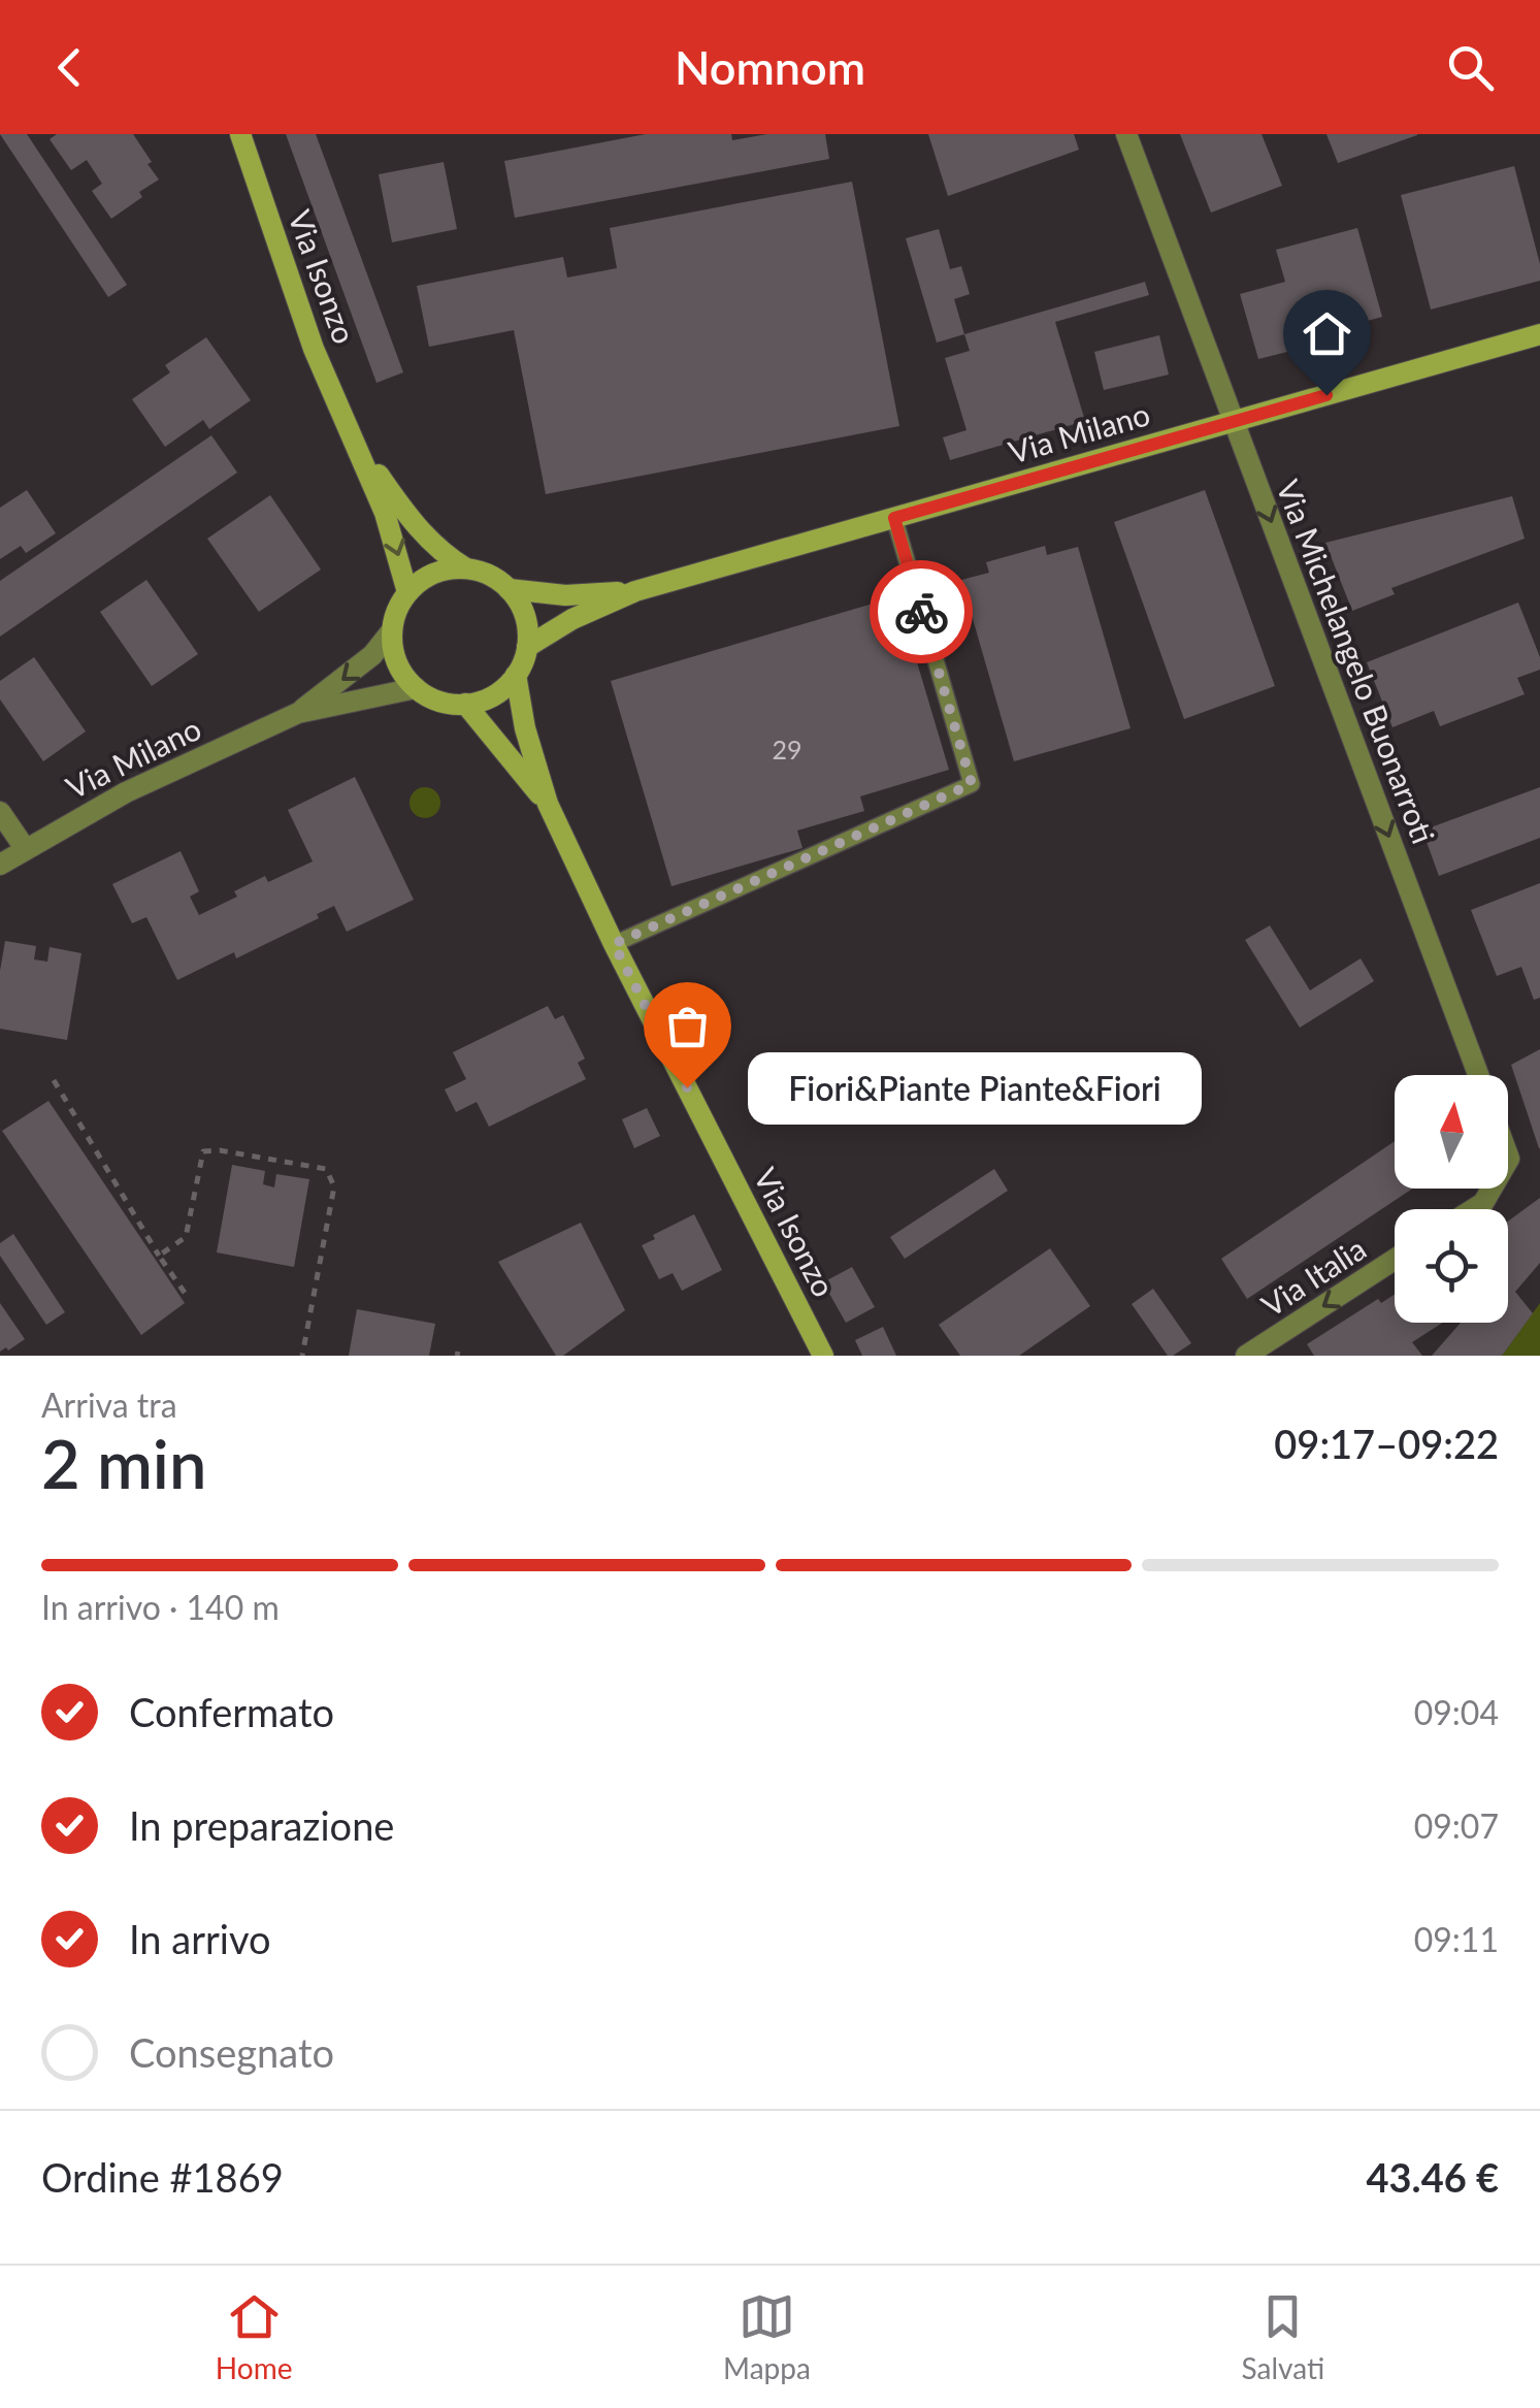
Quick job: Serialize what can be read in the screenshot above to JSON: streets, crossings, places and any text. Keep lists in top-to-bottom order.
{
  "streets": {
    "street": [
      "Via Isonzo",
      "Via Milano",
      "Via Michelangelo Buonarroti",
      "Via Italia"
    ]
  },
  "crossings": [
    ["Via Isonzo", "Via Milano"],
    ["Via Milano", "Via Michelangelo Buonarroti"]
  ],
  "one_way": ["Via Michelangelo Buonarroti", "Via Italia"],
  "places": ["Fiori&Piante Piante&Fiori"],
  "house_numbers": ["29"],
  "north": "top",
  "page": {
    "header": "Nomnom",
    "bubble": "Fiori&Piante Piante&Fiori",
    "heading": ["2 min", "Arriva tra", "09:17–09:22"],
    "panel": ["Ordine #1869", "43.46 €"],
    "bar": "In arrivo · 140 m",
    "list": [
      ["Confermato", "09:04"],
      ["In preparazione", "09:07"],
      ["In arrivo", "09:11"],
      "Consegnato"
    ],
    "tabs": ["Home", "Mappa", "Salvati"]
  }
}
